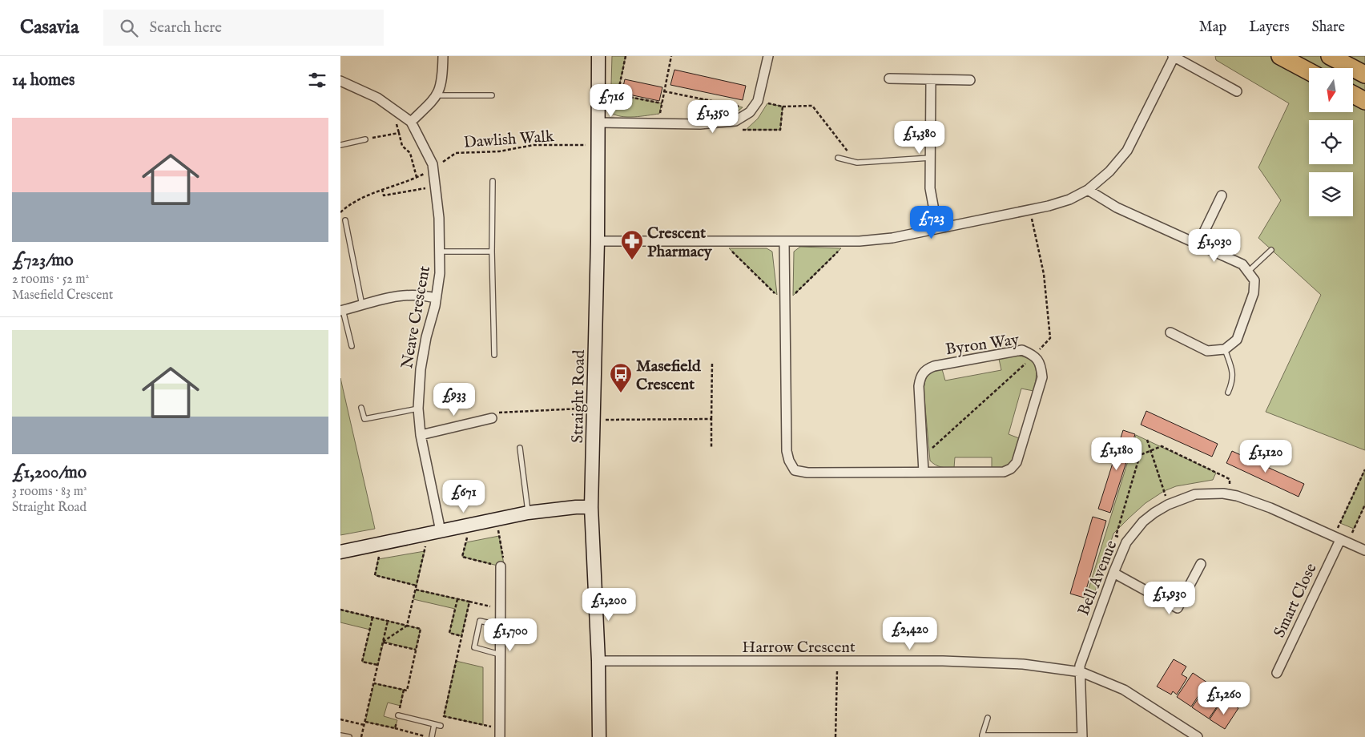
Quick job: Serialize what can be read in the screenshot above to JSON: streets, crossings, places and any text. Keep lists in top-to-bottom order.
{
  "streets": {
    "street": [
      "Neave Crescent",
      "Byron Way",
      "Straight Road",
      "Bell Avenue",
      "Smart Close",
      "Harrow Crescent"
    ],
    "path": ["Dawlish Walk"]
  },
  "crossings": [
    ["Dawlish Walk", "Neave Crescent"],
    ["Dawlish Walk", "Straight Road"],
    ["Straight Road", "Harrow Crescent"],
    ["Bell Avenue", "Smart Close"],
    ["Bell Avenue", "Harrow Crescent"]
  ],
  "places": {
    "pharmacy": ["Crescent Pharmacy"],
    "bus stop": ["Masefield Crescent"]
  },
  "north": "bottom",
  "page": {
    "header": "Casavia",
    "search": "Search here",
    "nav": ["Map", "Layers", "Share"],
    "heading": "14 homes",
    "price": [
      "£716",
      "£1,350",
      "£1,380",
      "£723",
      "£1,030",
      "£933",
      "£1,180",
      "£1,120",
      "£671",
      "£1,930",
      "£1,200",
      "£2,420",
      "£1,700",
      "£1,260"
    ],
    "list": [
      {
        "name": "£723/mo",
        "note": "2 rooms · 52 m² · Masefield Crescent"
      },
      {
        "name": "£1,200/mo",
        "note": "3 rooms · 83 m² · Straight Road"
      }
    ]
  }
}
